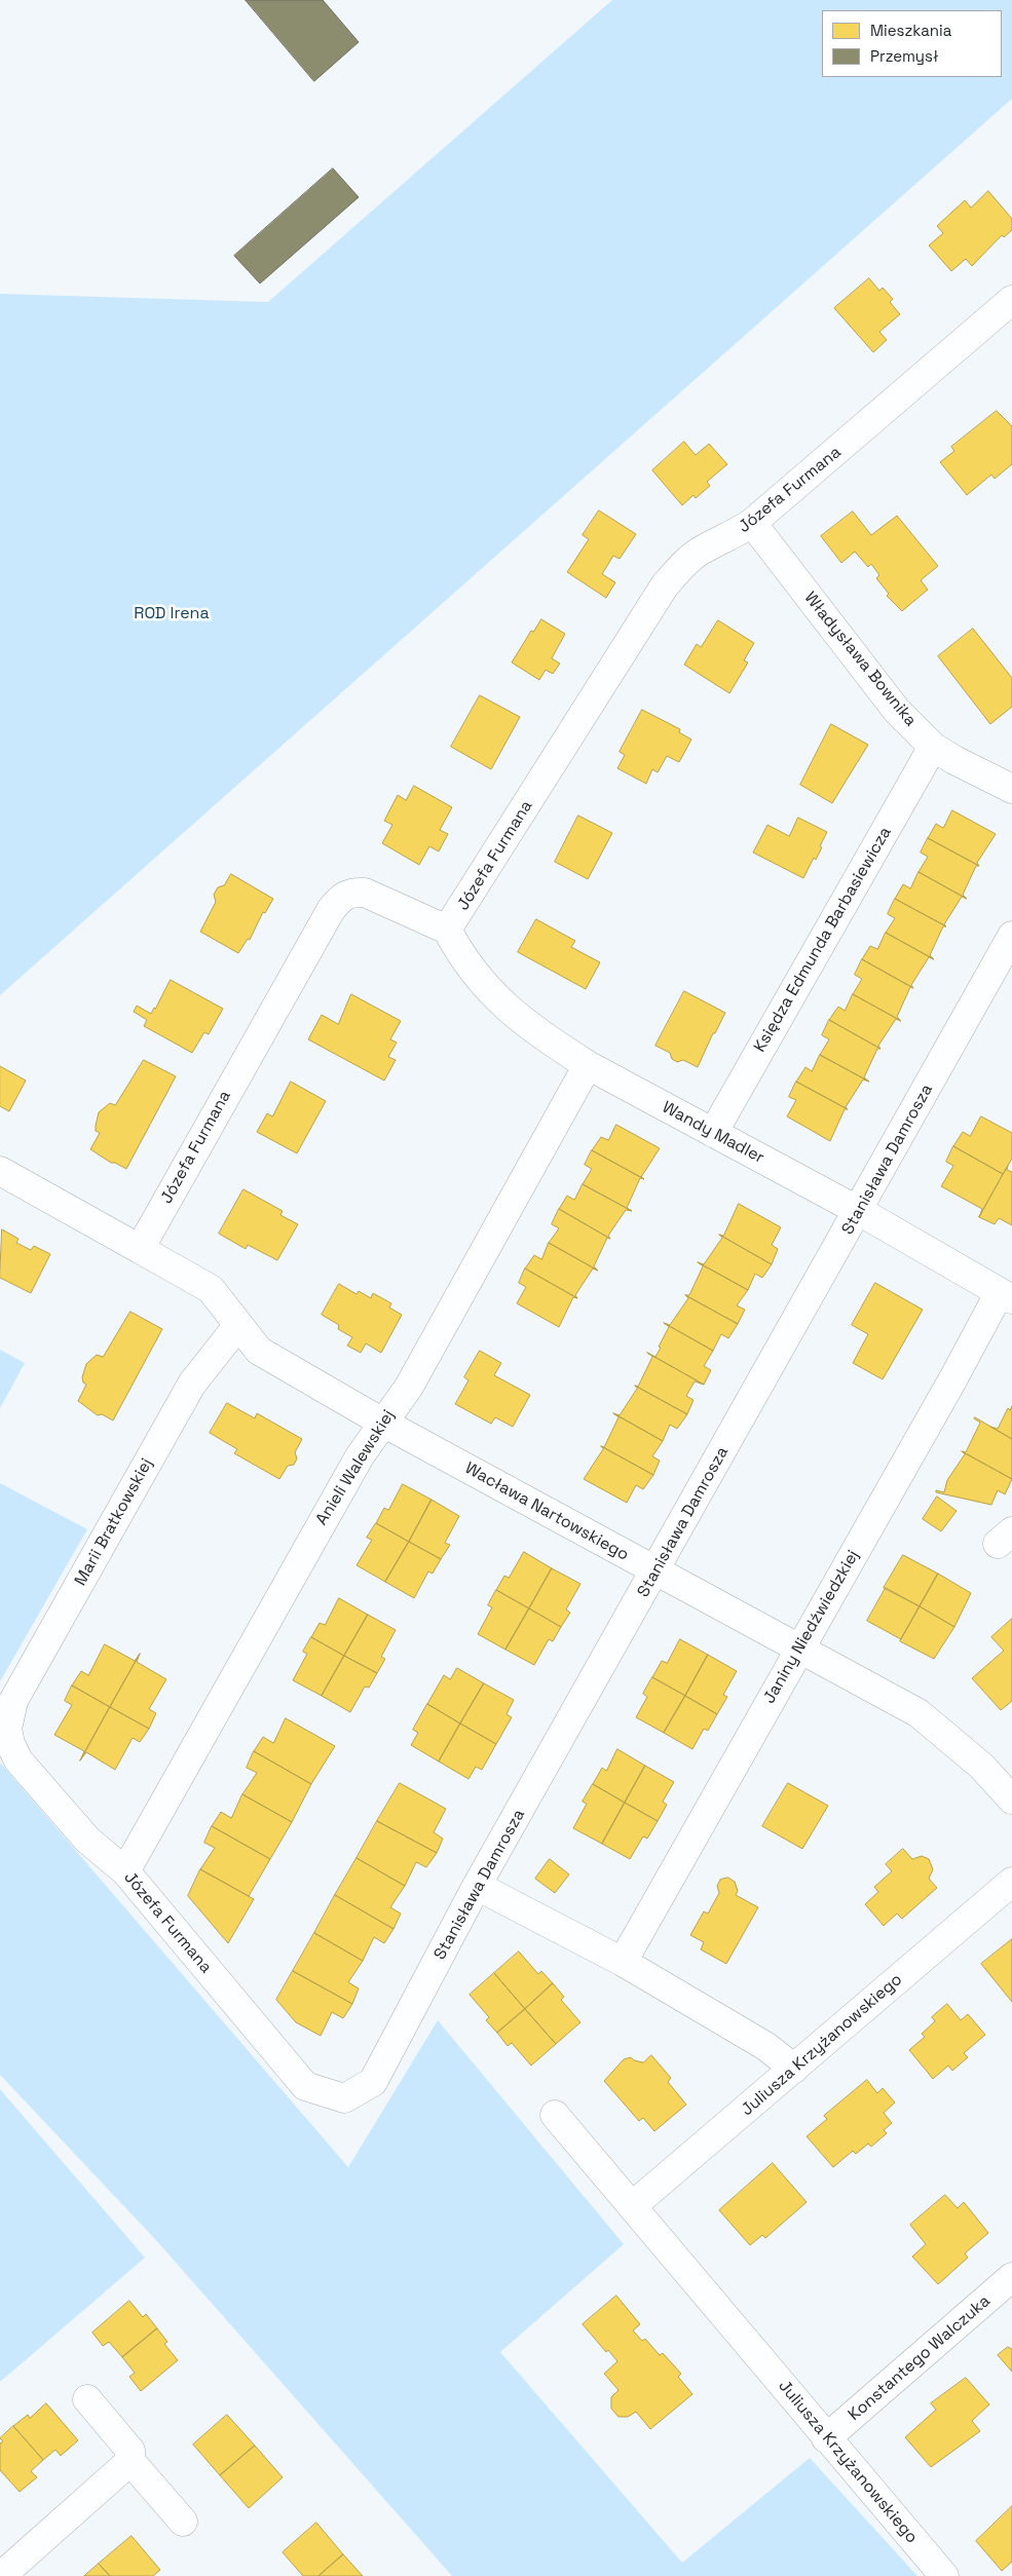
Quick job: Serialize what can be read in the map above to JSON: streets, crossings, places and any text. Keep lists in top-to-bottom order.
{
  "streets": {
    "street": [
      "Józefa Furmana",
      "Władysława Bownika",
      "Księdza Edmunda Barbasiewicza",
      "Wandy Madler",
      "Stanisława Damrosza",
      "Anieli Walewskiej",
      "Wacława Nartowskiego",
      "Marii Bratkowskiej",
      "Janiny Niedźwiedzkiej",
      "Juliusza Krzyżanowskiego",
      "Konstantego Walczuka"
    ]
  },
  "crossings": [
    ["Józefa Furmana", "Władysława Bownika"],
    ["Józefa Furmana", "Wandy Madler"],
    ["Józefa Furmana", "Stanisława Damrosza"],
    ["Józefa Furmana", "Anieli Walewskiej"],
    ["Józefa Furmana", "Wacława Nartowskiego"],
    ["Józefa Furmana", "Marii Bratkowskiej"],
    ["Władysława Bownika", "Księdza Edmunda Barbasiewicza"],
    ["Księdza Edmunda Barbasiewicza", "Wandy Madler"],
    ["Wandy Madler", "Stanisława Damrosza"],
    ["Wandy Madler", "Anieli Walewskiej"],
    ["Wandy Madler", "Janiny Niedźwiedzkiej"],
    ["Stanisława Damrosza", "Wacława Nartowskiego"],
    ["Anieli Walewskiej", "Wacława Nartowskiego"],
    ["Wacława Nartowskiego", "Marii Bratkowskiej"],
    ["Wacława Nartowskiego", "Janiny Niedźwiedzkiej"],
    ["Juliusza Krzyżanowskiego", "Konstantego Walczuka"]
  ],
  "parks": ["ROD Irena"],
  "legend": ["Mieszkania", "Przemysł"]
}
